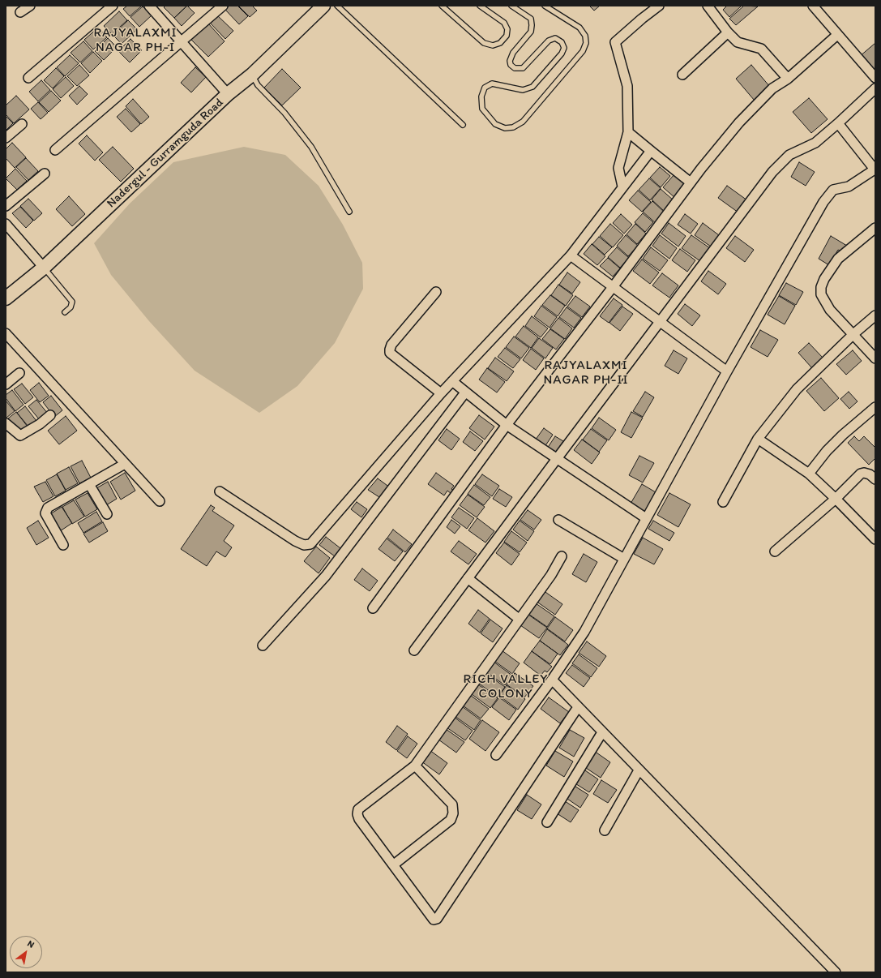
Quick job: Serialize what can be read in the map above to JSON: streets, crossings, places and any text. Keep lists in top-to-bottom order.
{
  "streets": {
    "main road": ["Nadergul - Gurramguda Road"]
  },
  "districts": ["RAJYALAXMI NAGAR PH-I", "RAJYALAXMI NAGAR PH-II", "RICH VALLEY COLONY"],
  "north": "top right"
}
